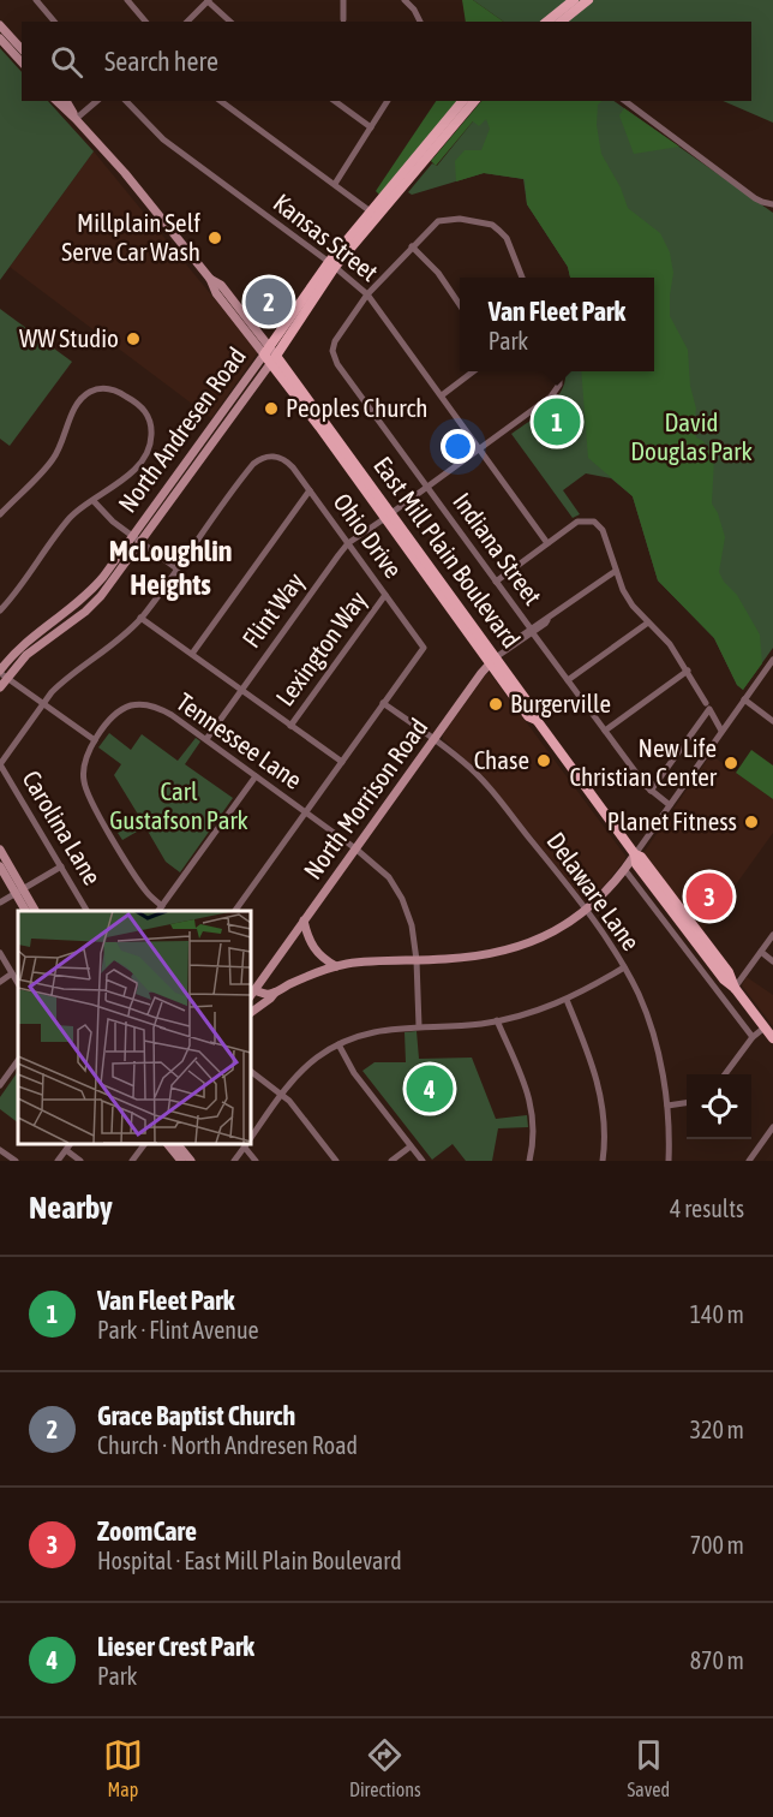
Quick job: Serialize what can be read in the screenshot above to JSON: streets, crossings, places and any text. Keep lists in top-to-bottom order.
{
  "streets": {
    "main road": ["North Andresen Road", "East Mill Plain Boulevard"],
    "street": [
      "Kansas Street",
      "Ohio Drive",
      "Indiana Street",
      "Flint Way",
      "Lexington Way",
      "Tennessee Lane",
      "North Morrison Road",
      "Carolina Lane",
      "Delaware Lane"
    ]
  },
  "crossings": [
    ["Kansas Street", "North Andresen Road"],
    ["Kansas Street", "Indiana Street"],
    ["Kansas Street", "Flint Way"],
    ["North Andresen Road", "East Mill Plain Boulevard"],
    ["Ohio Drive", "Flint Way"],
    ["Ohio Drive", "Lexington Way"],
    ["Ohio Drive", "Delaware Lane"],
    ["Indiana Street", "Flint Way"],
    ["Indiana Street", "North Morrison Road"],
    ["East Mill Plain Boulevard", "Flint Way"],
    ["East Mill Plain Boulevard", "North Morrison Road"],
    ["Flint Way", "Tennessee Lane"],
    ["Tennessee Lane", "North Morrison Road"],
    ["North Morrison Road", "Delaware Lane"]
  ],
  "districts": ["McLoughlin Heights"],
  "parks": ["David Douglas Park", "Carl Gustafson Park"],
  "places": [
    "Millplain Self Serve Car Wash",
    "WW Studio",
    "Peoples Church",
    "Burgerville",
    "Chase",
    "New Life Christian Center",
    "Planet Fitness"
  ],
  "page": {
    "search": "Search here",
    "pins": [
      "2",
      "1",
      "3",
      "4"
    ],
    "popup": ["Van Fleet Park", "Park"],
    "heading": ["Nearby", "4 results"],
    "list": [
      {
        "mark": "1",
        "name": "Van Fleet Park",
        "note": "Park · Flint Avenue",
        "value": "140 m"
      },
      {
        "mark": "2",
        "name": "Grace Baptist Church",
        "note": "Church · North Andresen Road",
        "value": "320 m"
      },
      {
        "mark": "3",
        "name": "ZoomCare",
        "note": "Hospital · East Mill Plain Boulevard",
        "value": "700 m"
      },
      {
        "mark": "4",
        "name": "Lieser Crest Park",
        "note": "Park",
        "value": "870 m"
      }
    ],
    "nav": ["Map", "Directions", "Saved"]
  }
}
